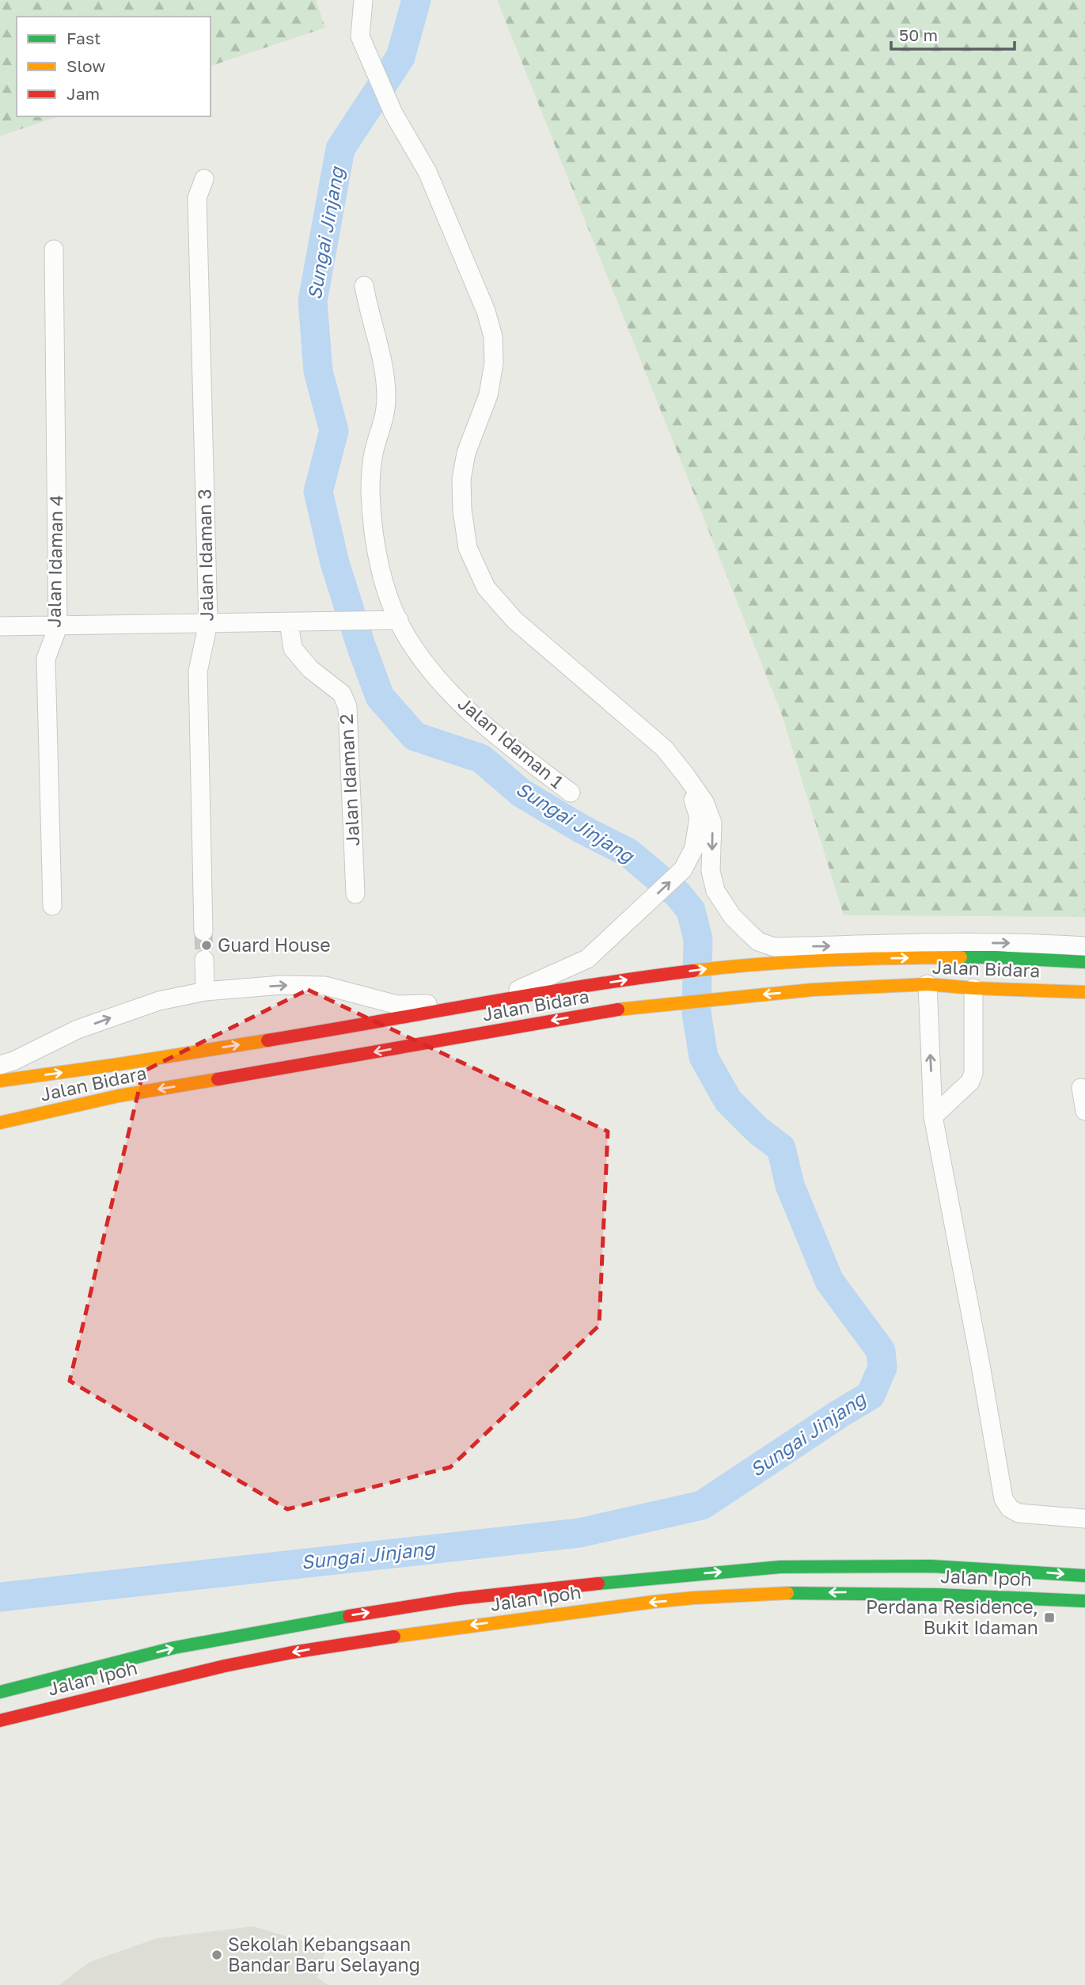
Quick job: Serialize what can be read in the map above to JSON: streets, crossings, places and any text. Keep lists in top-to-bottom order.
{
  "streets": {
    "main road": ["Jalan Bidara", "Jalan Ipoh"],
    "street": [
      "Jalan Idaman 3",
      "Jalan Idaman 4",
      "Jalan Idaman 1",
      "Jalan Idaman 2"
    ]
  },
  "water": ["Sungai Jinjang"],
  "places": {
    "other": ["Guard House", "Sekolah Kebangsaan Bandar Baru Selayang"],
    "transit": ["Perdana Residence, Bukit Idaman"]
  },
  "legend": ["Fast", "Slow", "Jam"],
  "scale_bar": "50 m"
}
